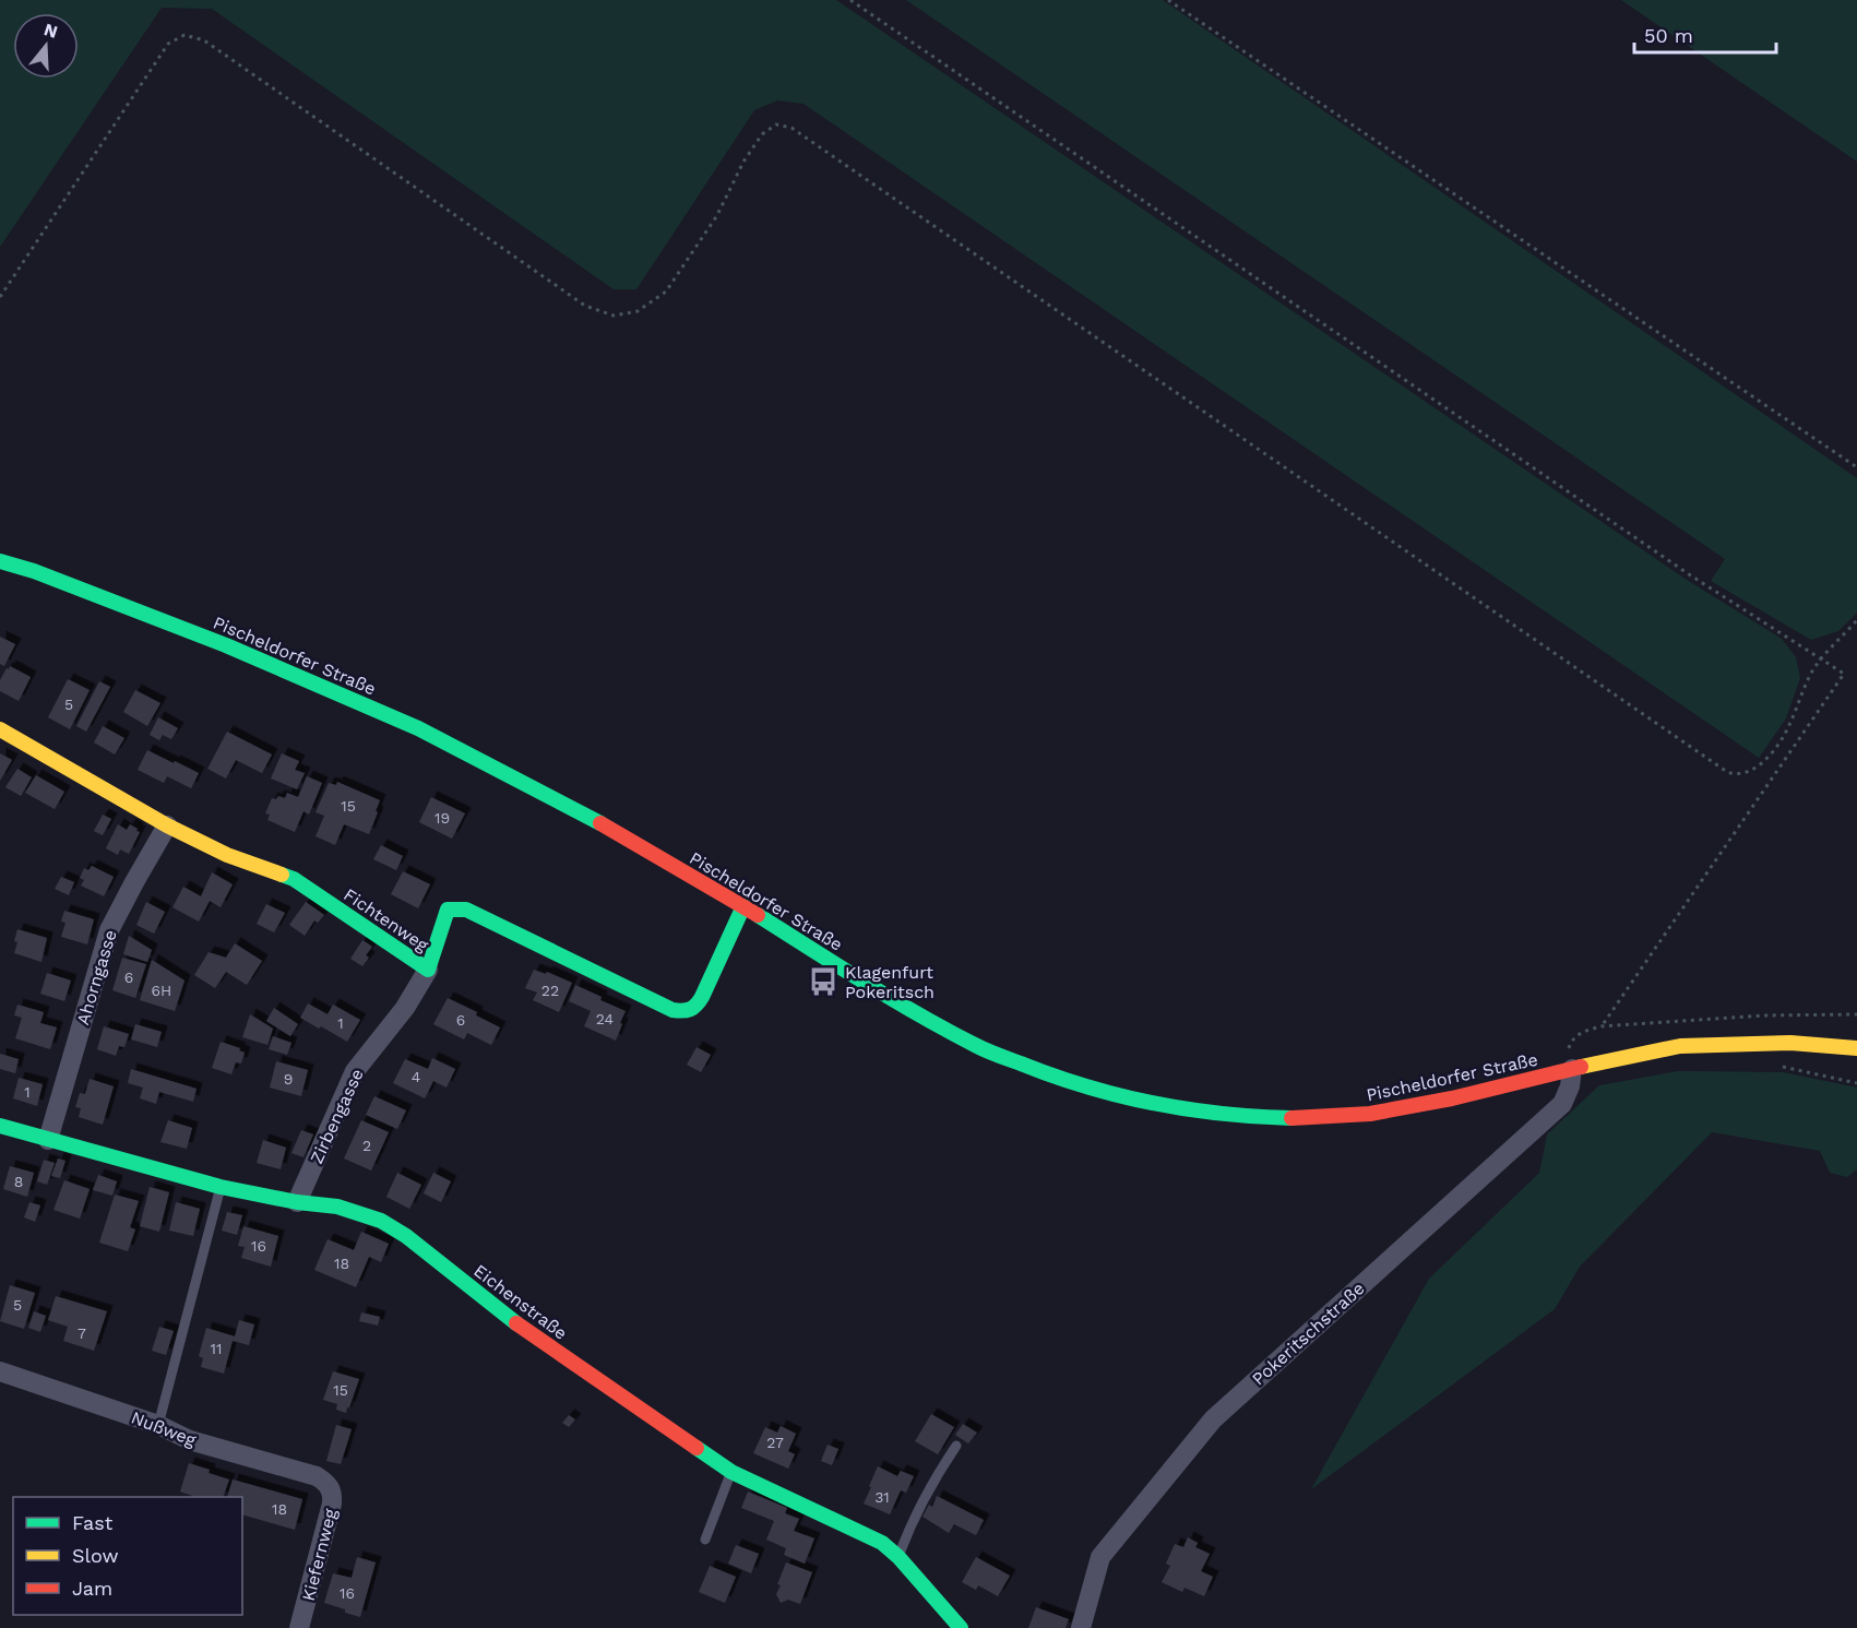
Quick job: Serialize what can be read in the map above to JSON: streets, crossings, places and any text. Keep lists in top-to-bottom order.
{
  "streets": {
    "street": [
      "Pischeldorfer Straße",
      "Fichtenweg",
      "Ahorngasse",
      "Zirbengasse",
      "Eichenstraße",
      "Pokeritschstraße",
      "Nußweg",
      "Kiefernweg"
    ]
  },
  "crossings": [
    ["Pischeldorfer Straße", "Fichtenweg"],
    ["Pischeldorfer Straße", "Pokeritschstraße"],
    ["Fichtenweg", "Ahorngasse"],
    ["Fichtenweg", "Zirbengasse"],
    ["Ahorngasse", "Eichenstraße"],
    ["Zirbengasse", "Eichenstraße"],
    ["Nußweg", "Kiefernweg"]
  ],
  "places": {
    "bus stop": ["Klagenfurt Pokeritsch"]
  },
  "house_numbers": [
    "5",
    "15",
    "19",
    "6",
    "6H",
    "22",
    "24",
    "6",
    "1",
    "4",
    "9",
    "1",
    "2",
    "8",
    "16",
    "18",
    "5",
    "7",
    "11",
    "15",
    "27",
    "31",
    "18",
    "16"
  ],
  "legend": ["Fast", "Slow", "Jam"],
  "scale_bar": "50 m",
  "north": "top"
}
